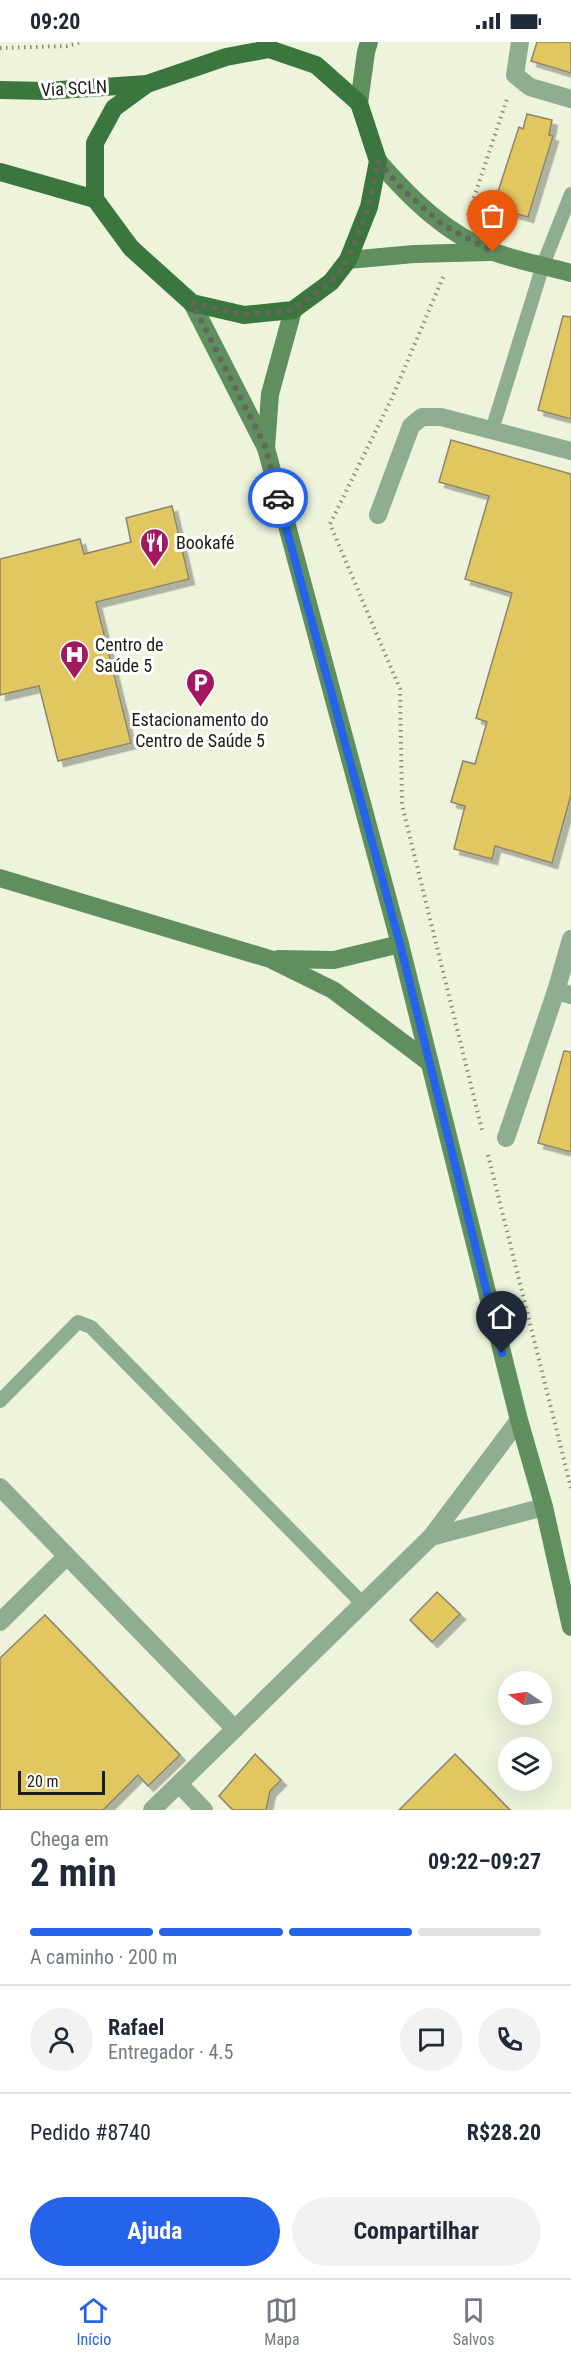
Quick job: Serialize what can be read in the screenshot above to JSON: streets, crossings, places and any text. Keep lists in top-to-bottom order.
{
  "streets": {
    "main road": ["Via SCLN"]
  },
  "places": {
    "restaurant": ["Bookafé"],
    "hospital": ["Centro de Saúde 5"],
    "parking": ["Estacionamento do Centro de Saúde 5"]
  },
  "scale_bar": "20 m",
  "north": "left",
  "page": {
    "status": "09:20",
    "scale": "20 m",
    "heading": ["2 min", "Chega em", "09:22–09:27"],
    "panel": [
      "Rafael",
      "Entregador · 4.5",
      "Pedido #8740",
      "R$28.20"
    ],
    "bar": "A caminho · 200 m",
    "buttons": ["Ajuda", "Compartilhar"],
    "tabs": ["Início", "Mapa", "Salvos"]
  }
}
